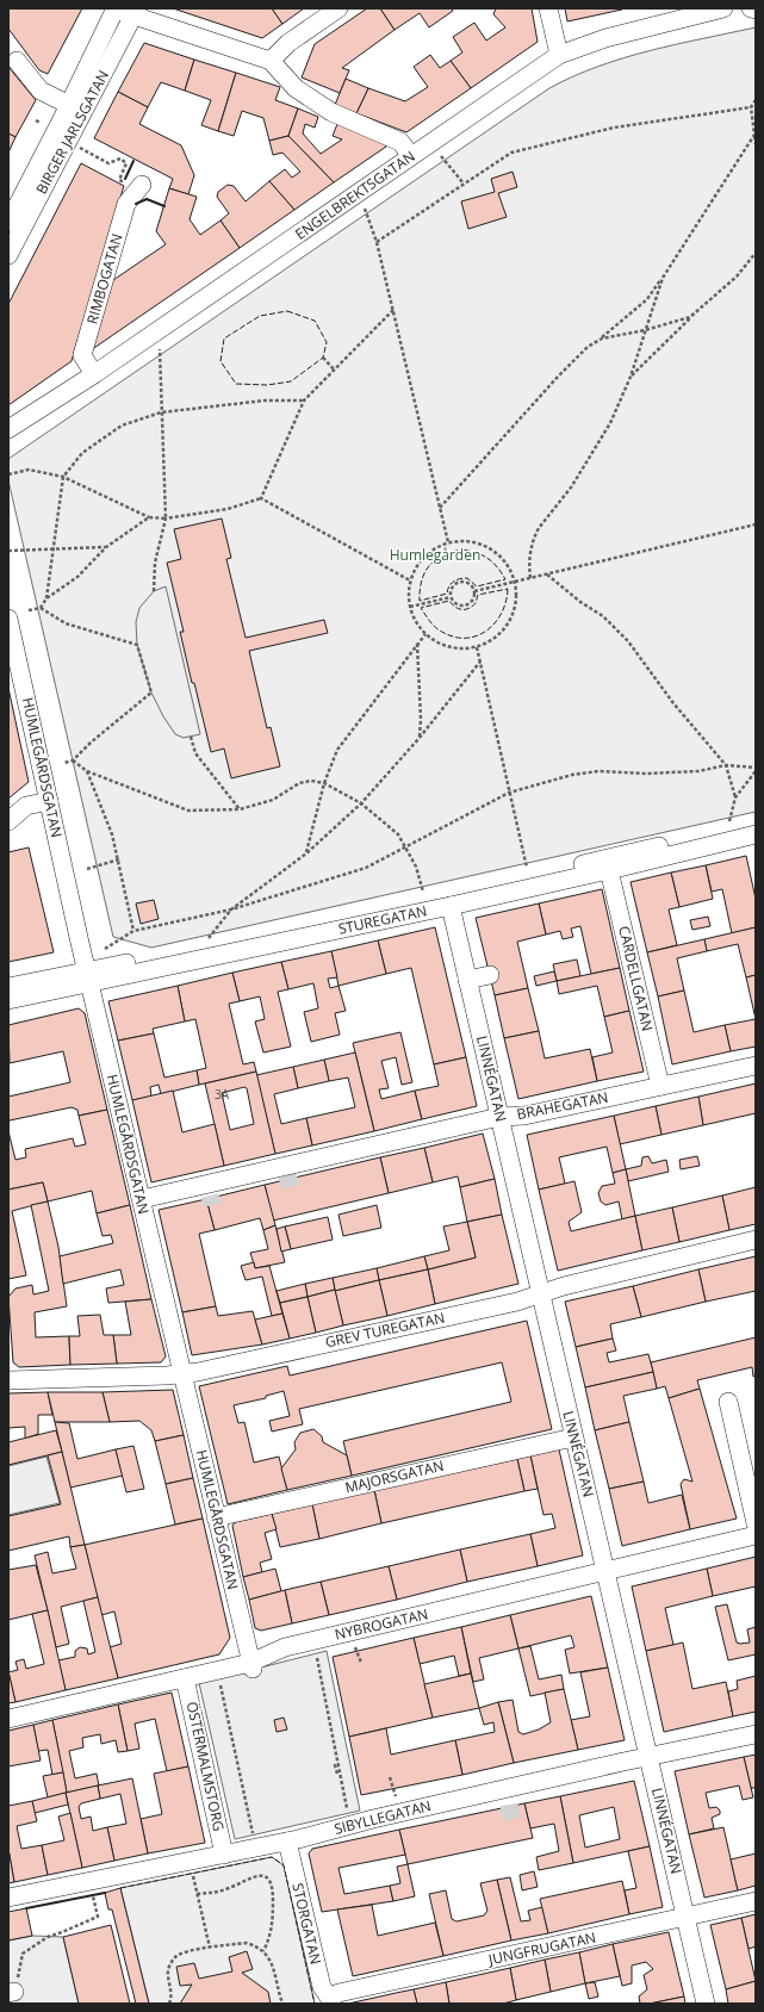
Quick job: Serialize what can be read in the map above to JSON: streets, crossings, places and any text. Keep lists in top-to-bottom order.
{
  "streets": {
    "street": [
      "BIRGER JARLSGATAN",
      "ENGELBREKTSGATAN",
      "RIMBOGATAN",
      "HUMLEGÅRDSGATAN",
      "STUREGATAN",
      "CARDELLGATAN",
      "LINNÉGATAN",
      "BRAHEGATAN",
      "GREV TUREGATAN",
      "MAJORSGATAN",
      "NYBROGATAN",
      "ÖSTERMALMSTORG",
      "SIBYLLEGATAN",
      "STORGATAN",
      "JUNGFRUGATAN"
    ]
  },
  "crossings": [
    ["ENGELBREKTSGATAN", "RIMBOGATAN"],
    ["HUMLEGÅRDSGATAN", "STUREGATAN"],
    ["HUMLEGÅRDSGATAN", "BRAHEGATAN"],
    ["HUMLEGÅRDSGATAN", "GREV TUREGATAN"],
    ["HUMLEGÅRDSGATAN", "MAJORSGATAN"],
    ["HUMLEGÅRDSGATAN", "NYBROGATAN"],
    ["STUREGATAN", "CARDELLGATAN"],
    ["STUREGATAN", "LINNÉGATAN"],
    ["CARDELLGATAN", "BRAHEGATAN"],
    ["LINNÉGATAN", "BRAHEGATAN"],
    ["LINNÉGATAN", "GREV TUREGATAN"],
    ["LINNÉGATAN", "MAJORSGATAN"],
    ["LINNÉGATAN", "NYBROGATAN"],
    ["LINNÉGATAN", "SIBYLLEGATAN"],
    ["LINNÉGATAN", "JUNGFRUGATAN"],
    ["NYBROGATAN", "ÖSTERMALMSTORG"],
    ["ÖSTERMALMSTORG", "SIBYLLEGATAN"],
    ["SIBYLLEGATAN", "STORGATAN"],
    ["STORGATAN", "JUNGFRUGATAN"]
  ],
  "parks": ["Humlegården"],
  "house_numbers": ["3A"]
}
